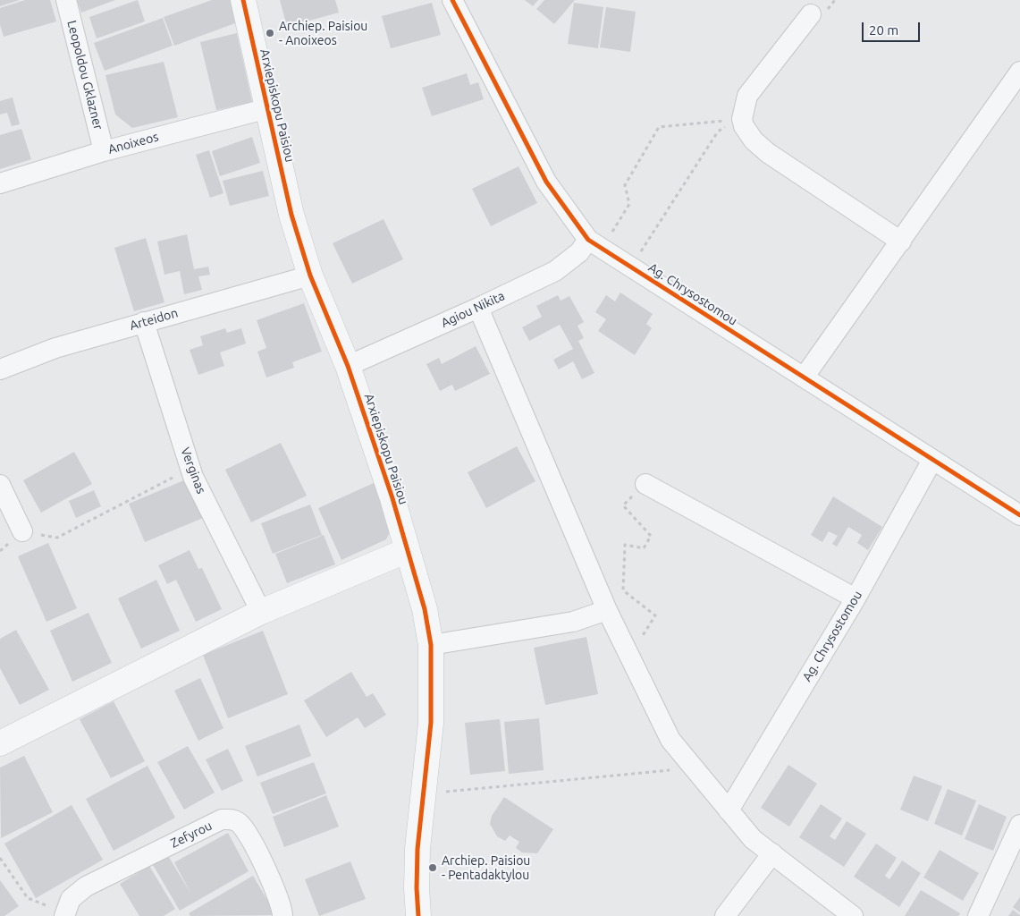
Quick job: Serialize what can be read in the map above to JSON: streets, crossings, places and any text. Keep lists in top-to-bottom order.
{
  "streets": {
    "street": [
      "Leopoldou Gklazner",
      "Arxiepiskopu Paisiou",
      "Anoixeos",
      "Ag. Chrysostomou",
      "Agiou Nikita",
      "Arteidon",
      "Verginas",
      "Zefyrou"
    ]
  },
  "crossings": [
    ["Leopoldou Gklazner", "Anoixeos"],
    ["Arxiepiskopu Paisiou", "Anoixeos"],
    ["Arxiepiskopu Paisiou", "Agiou Nikita"],
    ["Arxiepiskopu Paisiou", "Arteidon"],
    ["Ag. Chrysostomou", "Agiou Nikita"],
    ["Arteidon", "Verginas"]
  ],
  "places": ["Archiep. Paisiou - Anoixeos", "Archiep. Paisiou - Pentadaktylou"],
  "scale_bar": "20 m"
}
